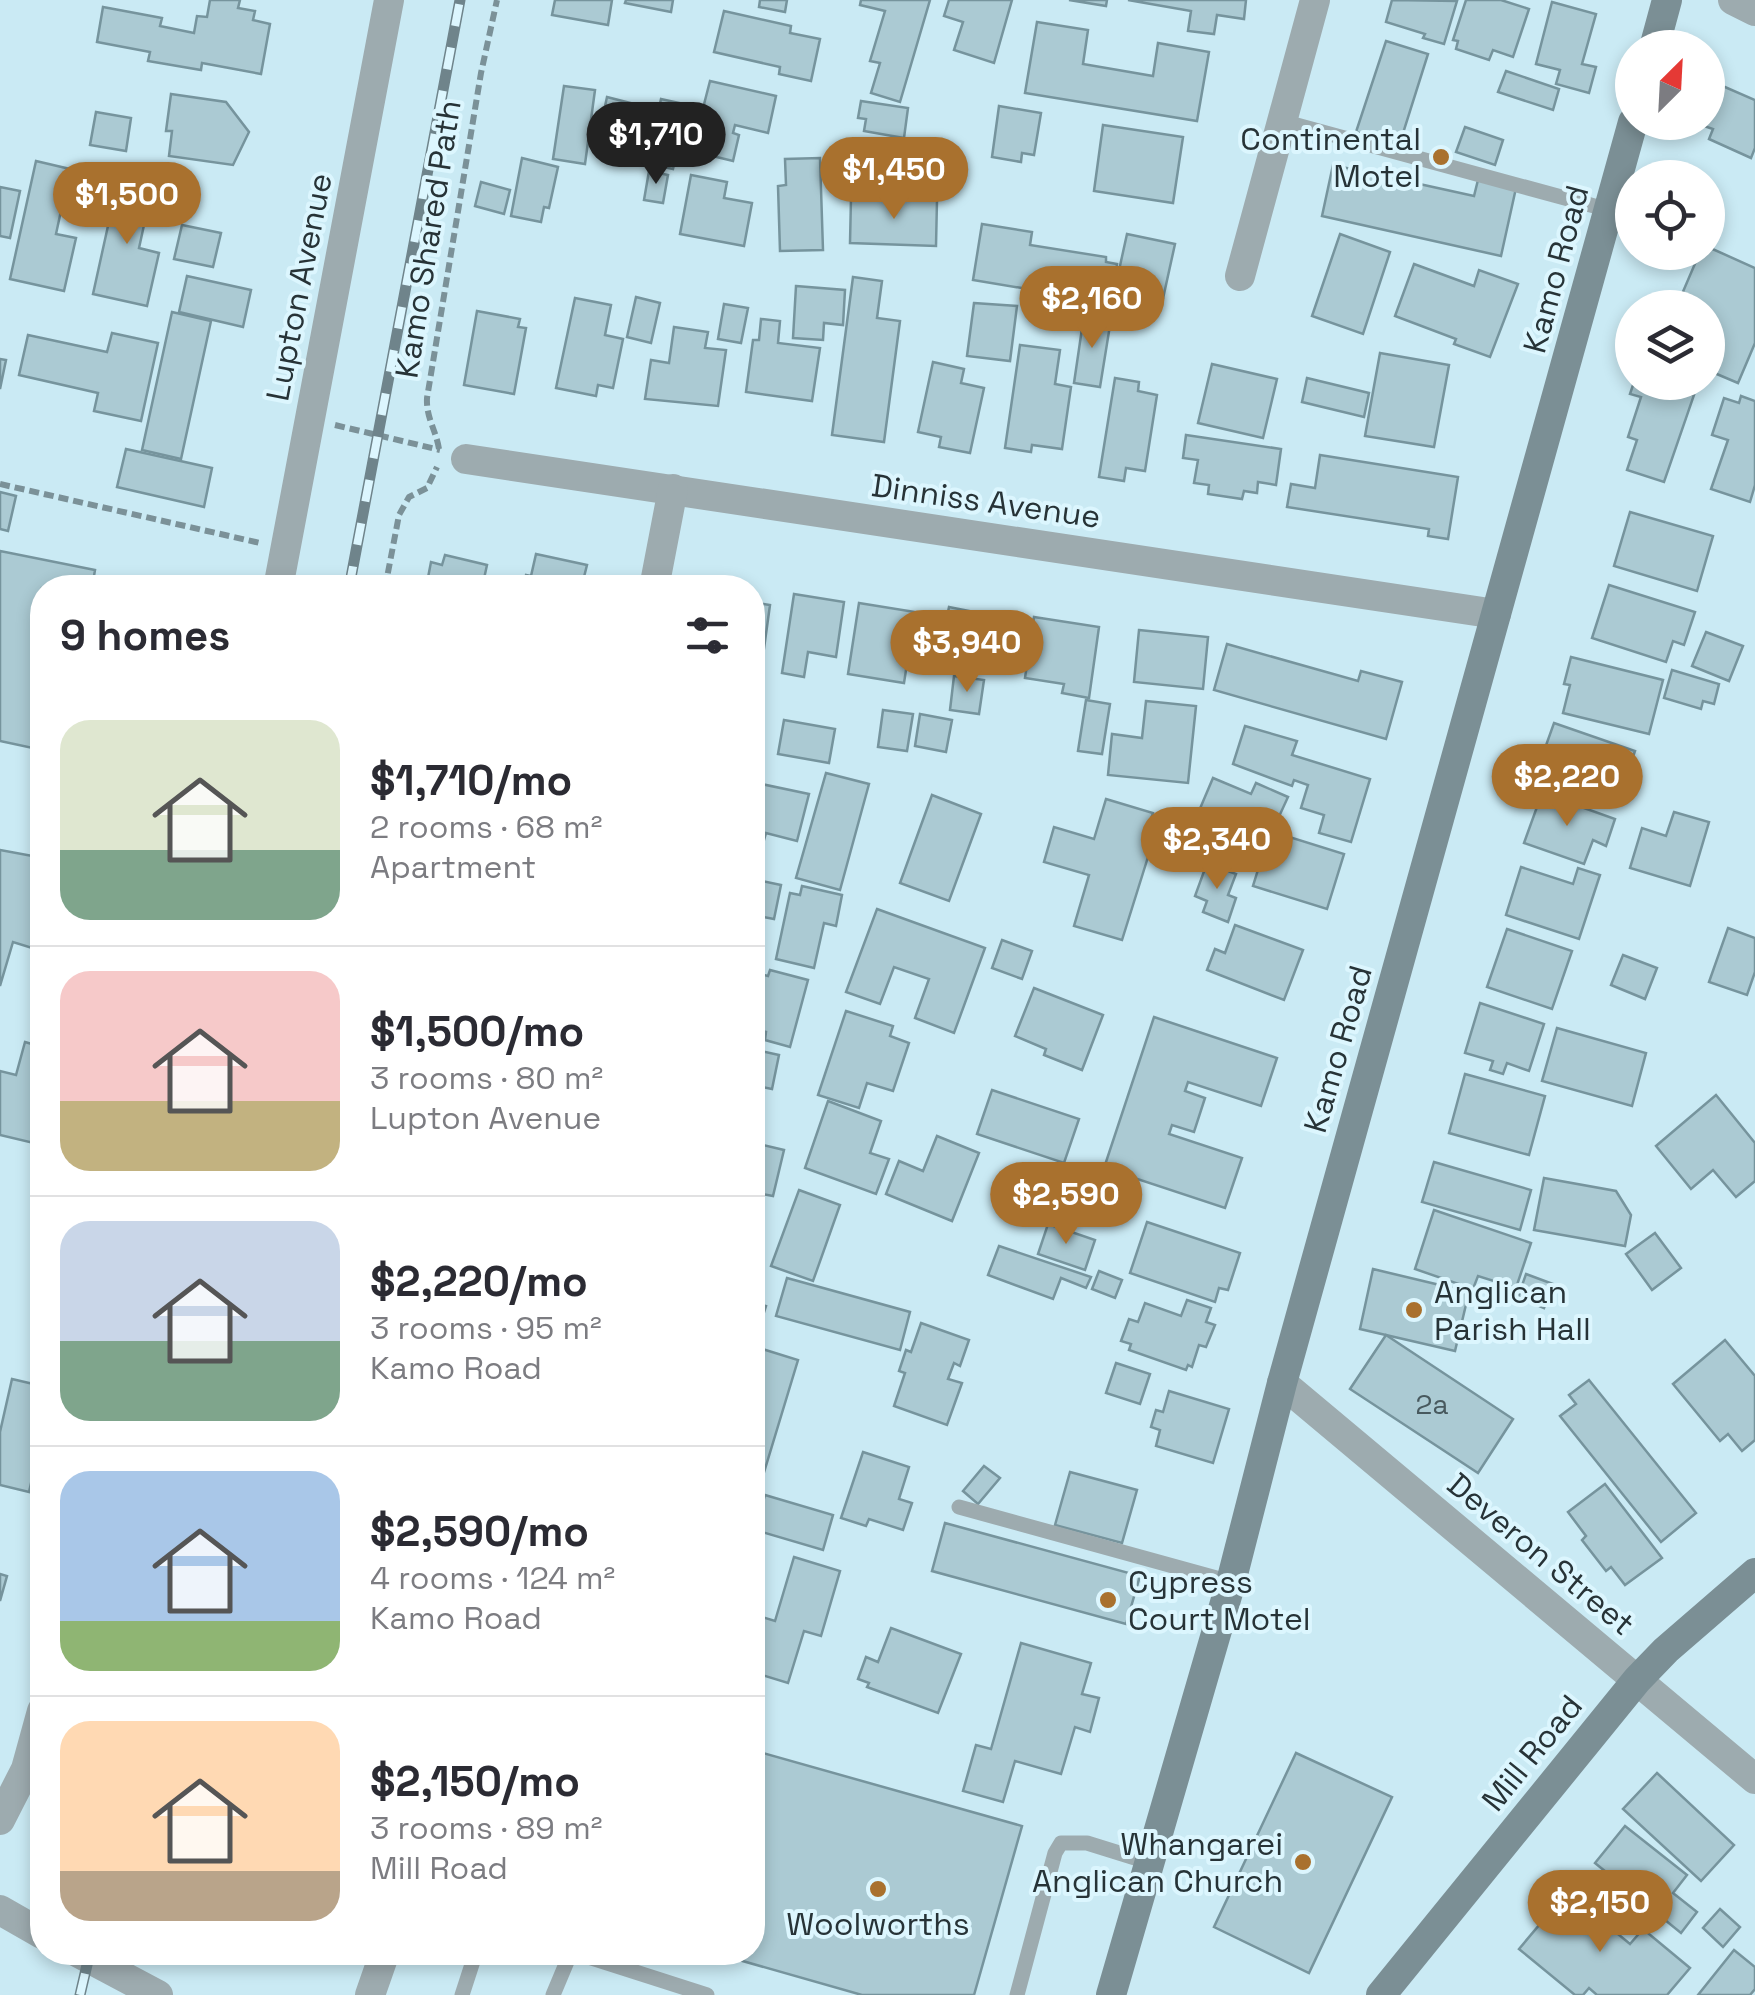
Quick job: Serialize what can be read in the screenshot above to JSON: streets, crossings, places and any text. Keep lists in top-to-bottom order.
{
  "streets": {
    "main road": ["Kamo Road", "Mill Road"],
    "street": ["Lupton Avenue", "Dinniss Avenue", "Deveron Street"],
    "path": ["Kamo Shared Path"]
  },
  "crossings": [
    ["Kamo Shared Path", "Dinniss Avenue"],
    ["Kamo Road", "Dinniss Avenue"],
    ["Kamo Road", "Deveron Street"],
    ["Deveron Street", "Mill Road"]
  ],
  "places": [
    "Continental Motel",
    "Anglican Parish Hall",
    "Cypress Court Motel",
    "Whangarei Anglican Church",
    "Woolworths"
  ],
  "house_numbers": ["2a"],
  "north": "top right",
  "page": {
    "price": [
      "$1,710",
      "$1,450",
      "$1,500",
      "$2,160",
      "$3,940",
      "$2,220",
      "$2,340",
      "$2,590",
      "$2,150"
    ],
    "heading": "9 homes",
    "list": [
      {
        "name": "$1,710/mo",
        "note": "2 rooms · 68 m² · Apartment"
      },
      {
        "name": "$1,500/mo",
        "note": "3 rooms · 80 m² · Lupton Avenue"
      },
      {
        "name": "$2,220/mo",
        "note": "3 rooms · 95 m² · Kamo Road"
      },
      {
        "name": "$2,590/mo",
        "note": "4 rooms · 124 m² · Kamo Road"
      },
      {
        "name": "$2,150/mo",
        "note": "3 rooms · 89 m² · Mill Road"
      }
    ]
  }
}
